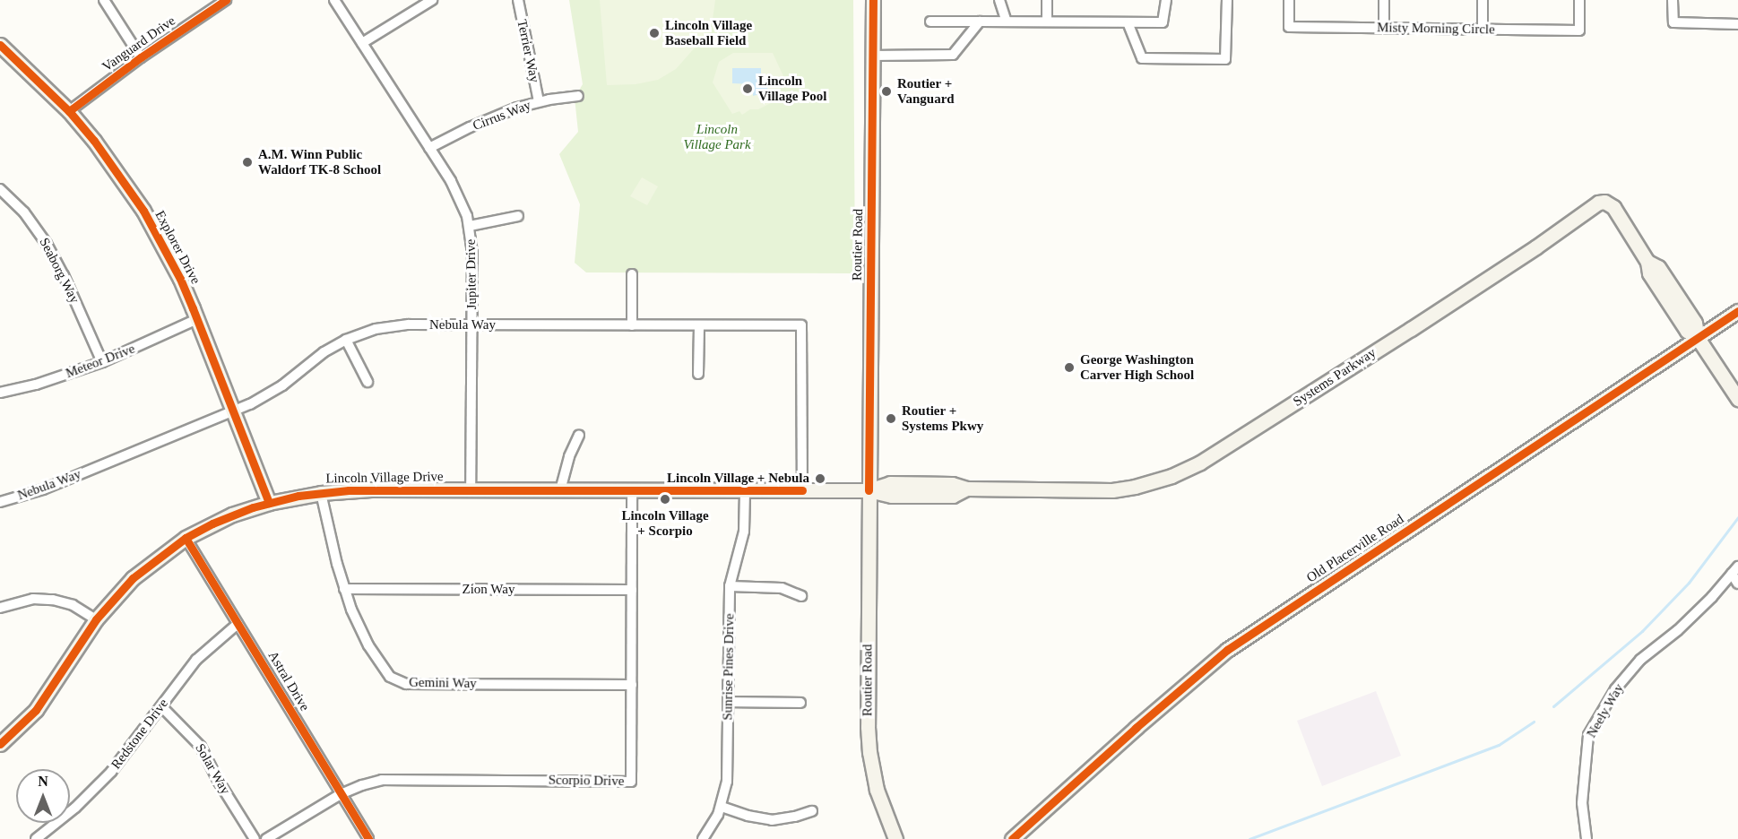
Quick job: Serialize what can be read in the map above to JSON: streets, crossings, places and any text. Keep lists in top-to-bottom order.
{
  "streets": {
    "street": [
      "Misty Morning Circle",
      "Vanguard Drive",
      "Terrier Way",
      "Cirrus Way",
      "Routier Road",
      "Explorer Drive",
      "Seaborg Way",
      "Jupiter Drive",
      "Nebula Way",
      "Meteor Drive",
      "Systems Parkway",
      "Lincoln Village Drive",
      "Old Placerville Road",
      "Zion Way",
      "Sunrise Pines Drive",
      "Astral Drive",
      "Gemini Way",
      "Neely Way",
      "Redstone Drive",
      "Solar Way",
      "Scorpio Drive"
    ]
  },
  "crossings": [
    ["Vanguard Drive", "Explorer Drive"],
    ["Terrier Way", "Cirrus Way"],
    ["Cirrus Way", "Jupiter Drive"],
    ["Routier Road", "Systems Parkway"],
    ["Routier Road", "Lincoln Village Drive"],
    ["Explorer Drive", "Nebula Way"],
    ["Explorer Drive", "Meteor Drive"],
    ["Explorer Drive", "Lincoln Village Drive"],
    ["Seaborg Way", "Meteor Drive"],
    ["Jupiter Drive", "Nebula Way"],
    ["Jupiter Drive", "Lincoln Village Drive"],
    ["Nebula Way", "Lincoln Village Drive"],
    ["Systems Parkway", "Lincoln Village Drive"],
    ["Systems Parkway", "Old Placerville Road"],
    ["Lincoln Village Drive", "Sunrise Pines Drive"],
    ["Lincoln Village Drive", "Astral Drive"],
    ["Lincoln Village Drive", "Gemini Way"],
    ["Lincoln Village Drive", "Scorpio Drive"],
    ["Zion Way", "Gemini Way"],
    ["Zion Way", "Scorpio Drive"],
    ["Astral Drive", "Redstone Drive"],
    ["Astral Drive", "Scorpio Drive"],
    ["Gemini Way", "Scorpio Drive"],
    ["Redstone Drive", "Solar Way"]
  ],
  "parks": ["Lincoln Village Park"],
  "places": [
    "Lincoln Village Baseball Field",
    "Lincoln Village Pool",
    "Routier + Vanguard",
    "A.M. Winn Public Waldorf TK-8 School",
    "George Washington Carver High School",
    "Routier + Systems Pkwy",
    "Lincoln Village + Nebula",
    "Lincoln Village + Scorpio"
  ],
  "north": "top"
}
